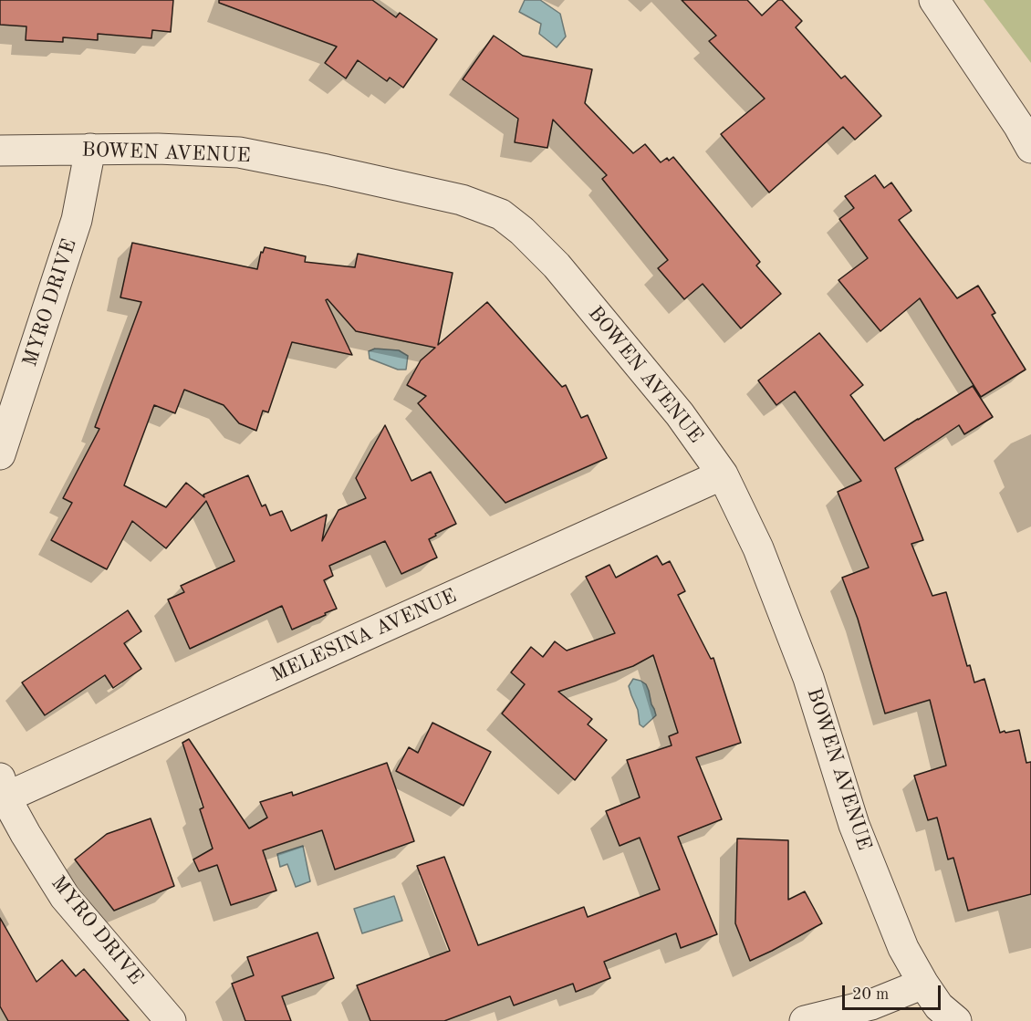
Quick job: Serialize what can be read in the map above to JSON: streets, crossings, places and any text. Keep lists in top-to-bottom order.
{
  "streets": {
    "street": ["BOWEN AVENUE", "MYRO DRIVE", "MELESINA AVENUE"]
  },
  "crossings": [
    ["BOWEN AVENUE", "MYRO DRIVE"],
    ["BOWEN AVENUE", "MELESINA AVENUE"],
    ["MYRO DRIVE", "MELESINA AVENUE"]
  ],
  "scale_bar": "20 m"
}
